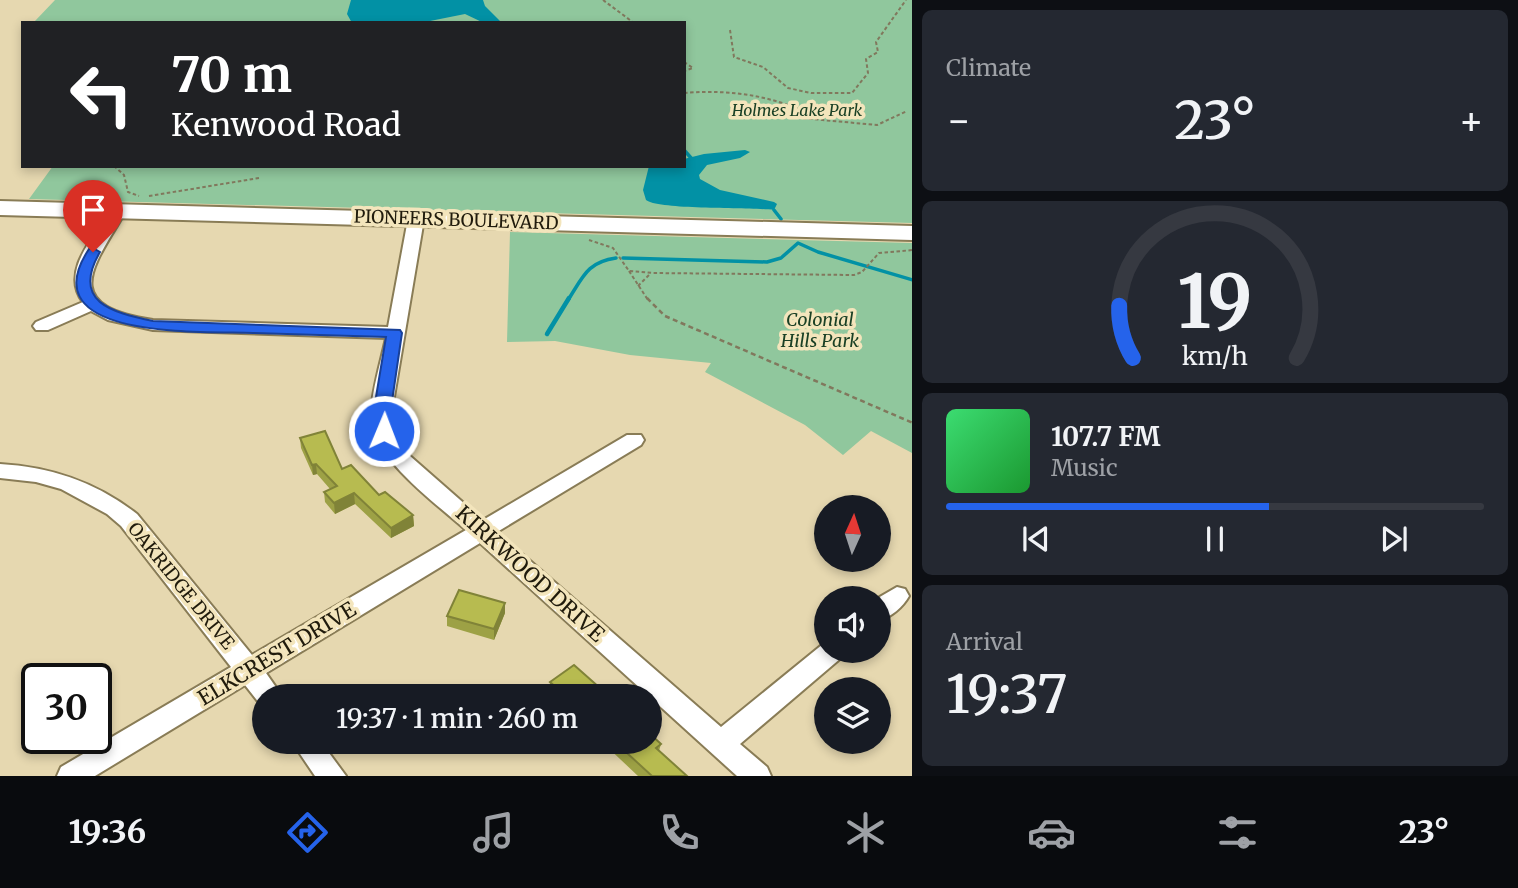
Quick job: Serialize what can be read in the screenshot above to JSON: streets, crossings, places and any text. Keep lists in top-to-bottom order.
{
  "streets": {
    "main road": ["PIONEERS BOULEVARD"],
    "street": ["KIRKWOOD DRIVE", "OAKRIDGE DRIVE", "ELKCREST DRIVE"]
  },
  "crossings": [
    ["PIONEERS BOULEVARD", "KIRKWOOD DRIVE"],
    ["KIRKWOOD DRIVE", "ELKCREST DRIVE"],
    ["OAKRIDGE DRIVE", "ELKCREST DRIVE"]
  ],
  "parks": ["Holmes Lake Park", "Colonial Hills Park"],
  "north": "top",
  "page": {
    "tile": [
      "Climate",
      ["Arrival", "19:37"]
    ],
    "turn": ["70 m", "Kenwood Road"],
    "heat": ["−", "23°", "+"],
    "song": ["107.7 FM", "Music"],
    "limit": "30",
    "trip": "19:37 · 1 min · 260 m",
    "tabs": ["19:36", "23°"],
    "gauge": ["19", "km/h"]
  }
}
